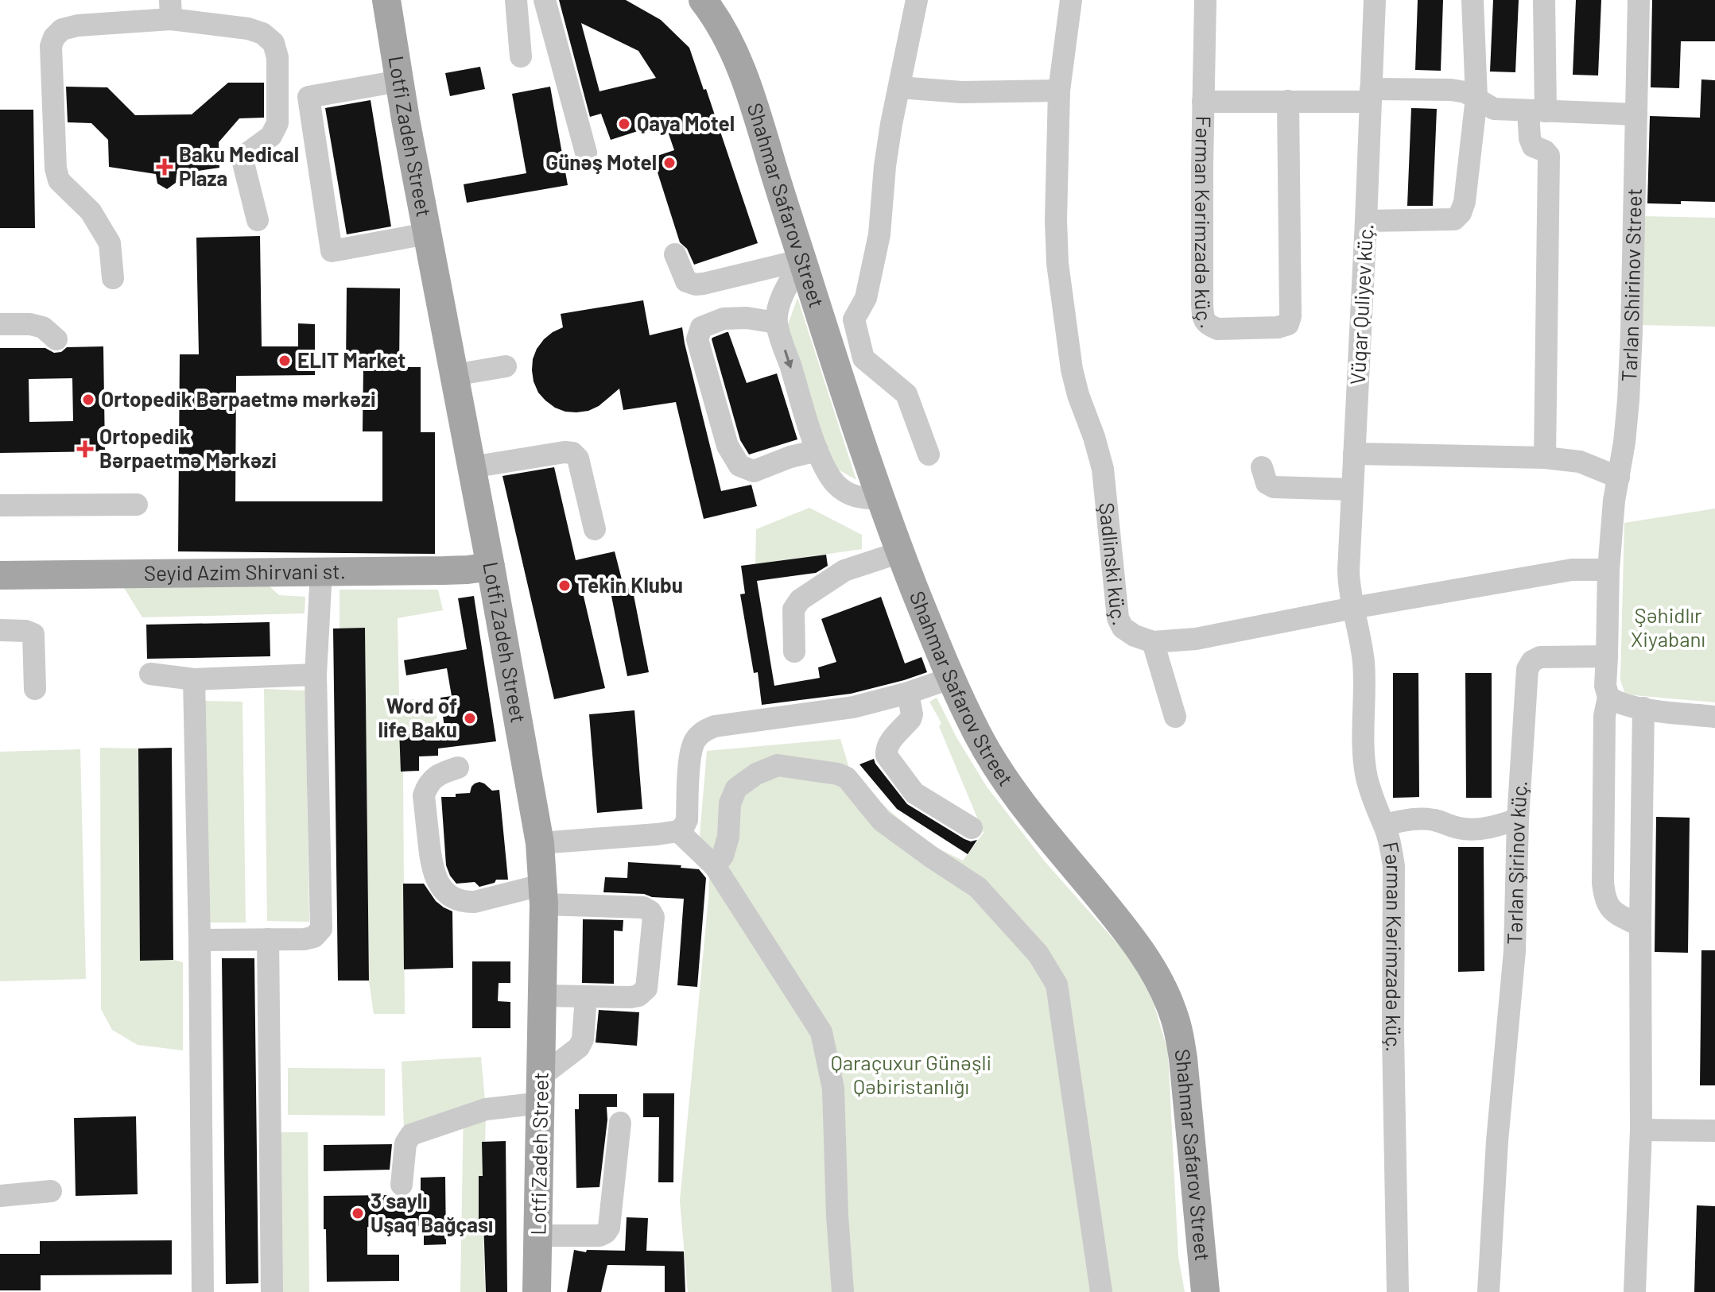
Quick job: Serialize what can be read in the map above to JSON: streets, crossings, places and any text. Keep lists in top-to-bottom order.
{
  "streets": {
    "main road": ["Lotfi Zadeh Street", "Shahmar Safarov Street", "Seyid Azim Shirvani st."],
    "street": [
      "Fərman Kərimzadə küç.",
      "Tarlan Shirinov Street",
      "Vüqar Quliyev küç.",
      "Şadlinski küç.",
      "Tərlan Şirinov küç."
    ]
  },
  "crossings": [
    ["Lotfi Zadeh Street", "Seyid Azim Shirvani st."],
    ["Fərman Kərimzadə küç.", "Vüqar Quliyev küç."],
    ["Fərman Kərimzadə küç.", "Şadlinski küç."],
    ["Tarlan Shirinov Street", "Şadlinski küç."],
    ["Vüqar Quliyev küç.", "Şadlinski küç."]
  ],
  "parks": ["Şəhidlır Xiyabanı", "Qaraçuxur Günəşli Qəbiristanlığı"],
  "places": {
    "other": [
      "Qaya Motel",
      "Günəş Motel",
      "ELIT Market",
      "Ortopedik Bərpaetmə mərkəzi",
      "Tekin Klubu",
      "Word of life Baku",
      "3 saylı Uşaq Bağçası"
    ],
    "health": ["Baku Medical Plaza", "Ortopedik Bərpaetmə Mərkəzi"]
  }
}
